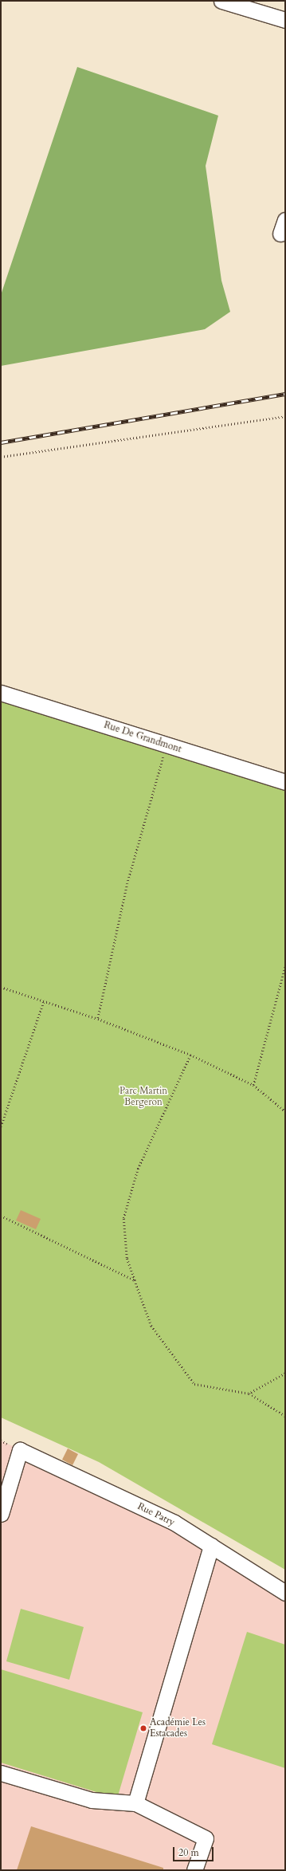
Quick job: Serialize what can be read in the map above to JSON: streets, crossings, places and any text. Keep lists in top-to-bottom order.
{
  "streets": {
    "street": ["Rue De Grandmont", "Rue Patry"]
  },
  "parks": ["Parc Martin Bergeron"],
  "places": ["Académie Les Estacades"],
  "scale_bar": "20 m"
}
